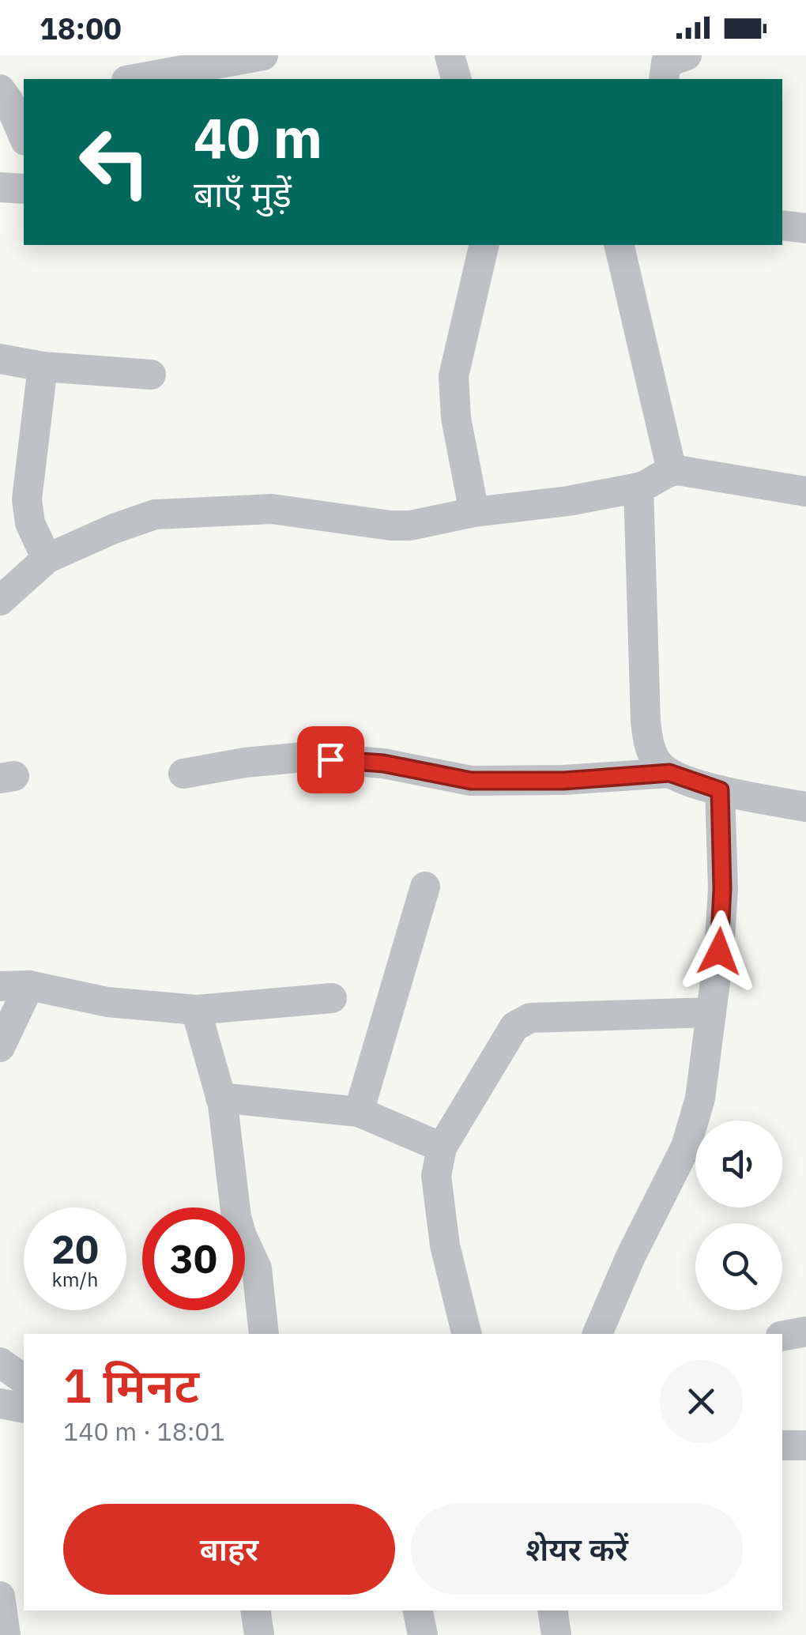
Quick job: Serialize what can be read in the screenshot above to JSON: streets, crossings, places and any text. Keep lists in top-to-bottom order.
{
  "page": {
    "status": "18:00",
    "turn": ["40 m", "बाएँ मुड़ें"],
    "speed": "20 km/h",
    "limit": "30",
    "heading": ["1 मिनट", "140 m · 18:01"],
    "buttons": ["बाहर", "शेयर करें"]
  }
}
